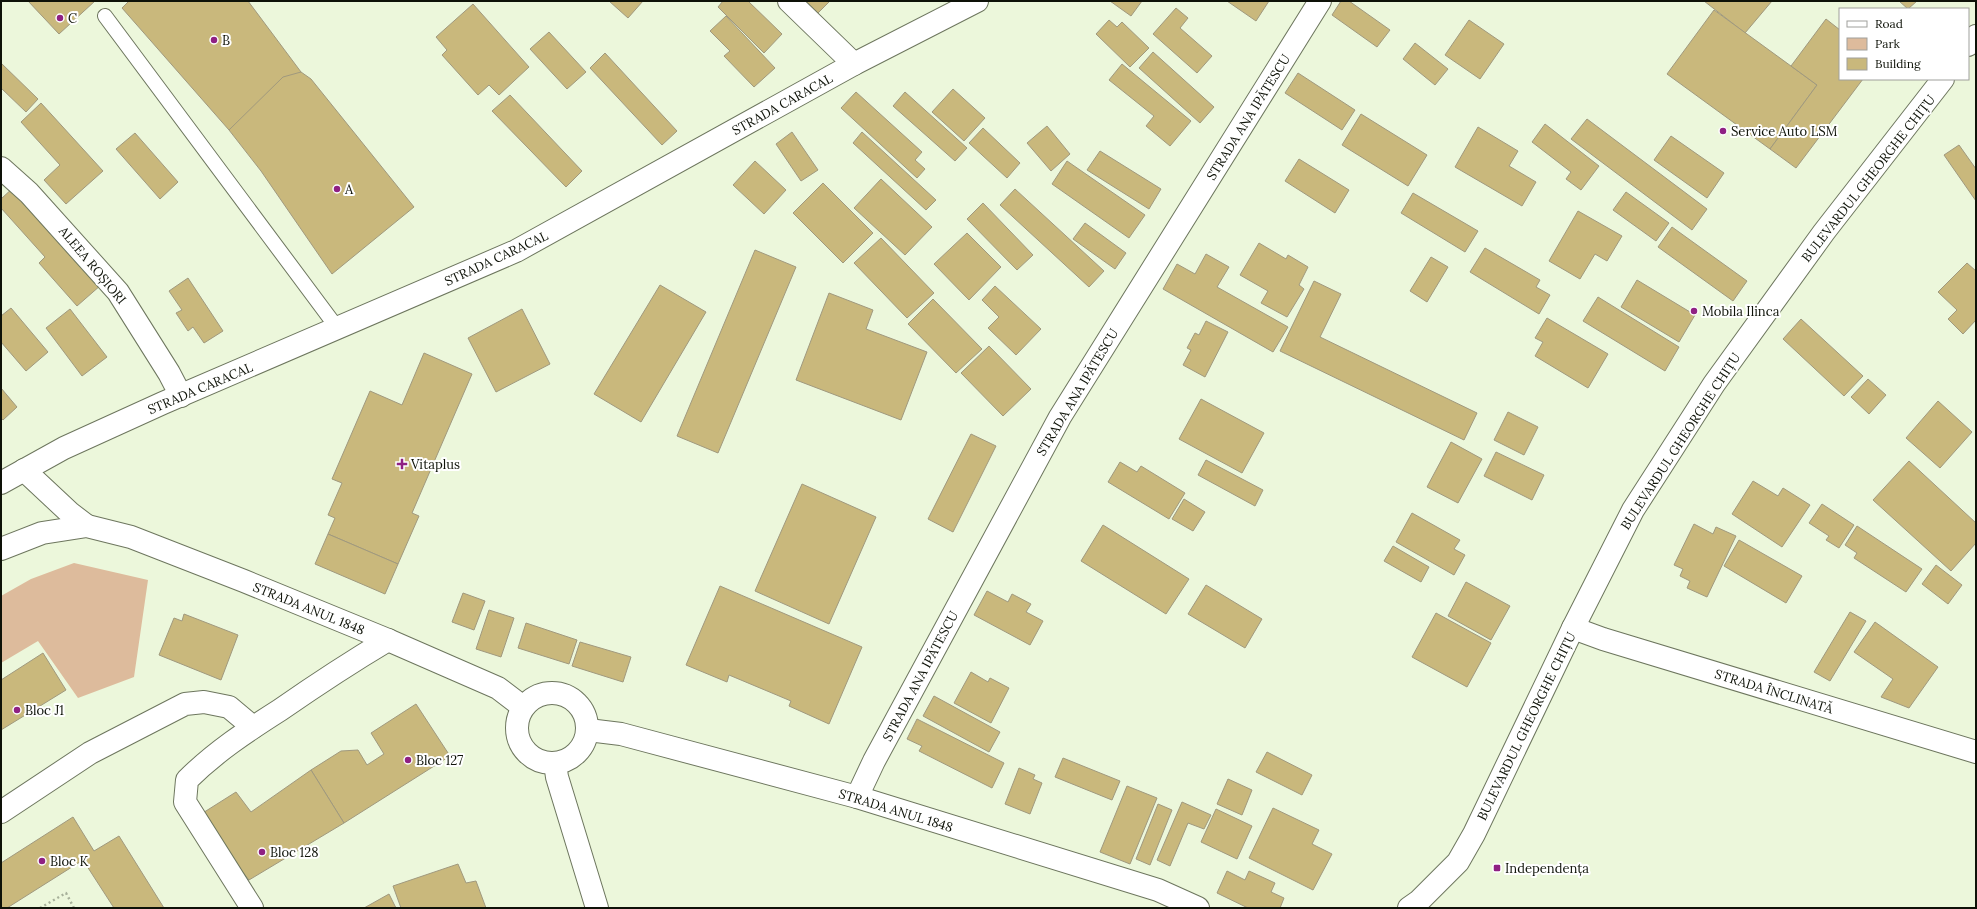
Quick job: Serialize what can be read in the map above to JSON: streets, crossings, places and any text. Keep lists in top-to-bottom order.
{
  "streets": {
    "main road": [
      "STRADA CARACAL",
      "STRADA ANA IPĂTESCU",
      "BULEVARDUL GHEORGHE CHIȚU",
      "ALEEA ROȘIORI",
      "STRADA ANUL 1848",
      "STRADA ÎNCLINATĂ"
    ]
  },
  "crossings": [
    ["STRADA CARACAL", "ALEEA ROȘIORI"],
    ["STRADA ANA IPĂTESCU", "STRADA ANUL 1848"],
    ["BULEVARDUL GHEORGHE CHIȚU", "STRADA ÎNCLINATĂ"]
  ],
  "places": {
    "other": [
      "C",
      "B",
      "Service Auto LSM",
      "A",
      "Mobila Ilinca",
      "Bloc J1",
      "Bloc 127",
      "Bloc 128",
      "Bloc K"
    ],
    "health": ["Vitaplus"],
    "transit": ["Independența"]
  },
  "legend": ["Road", "Park", "Building"]
}
